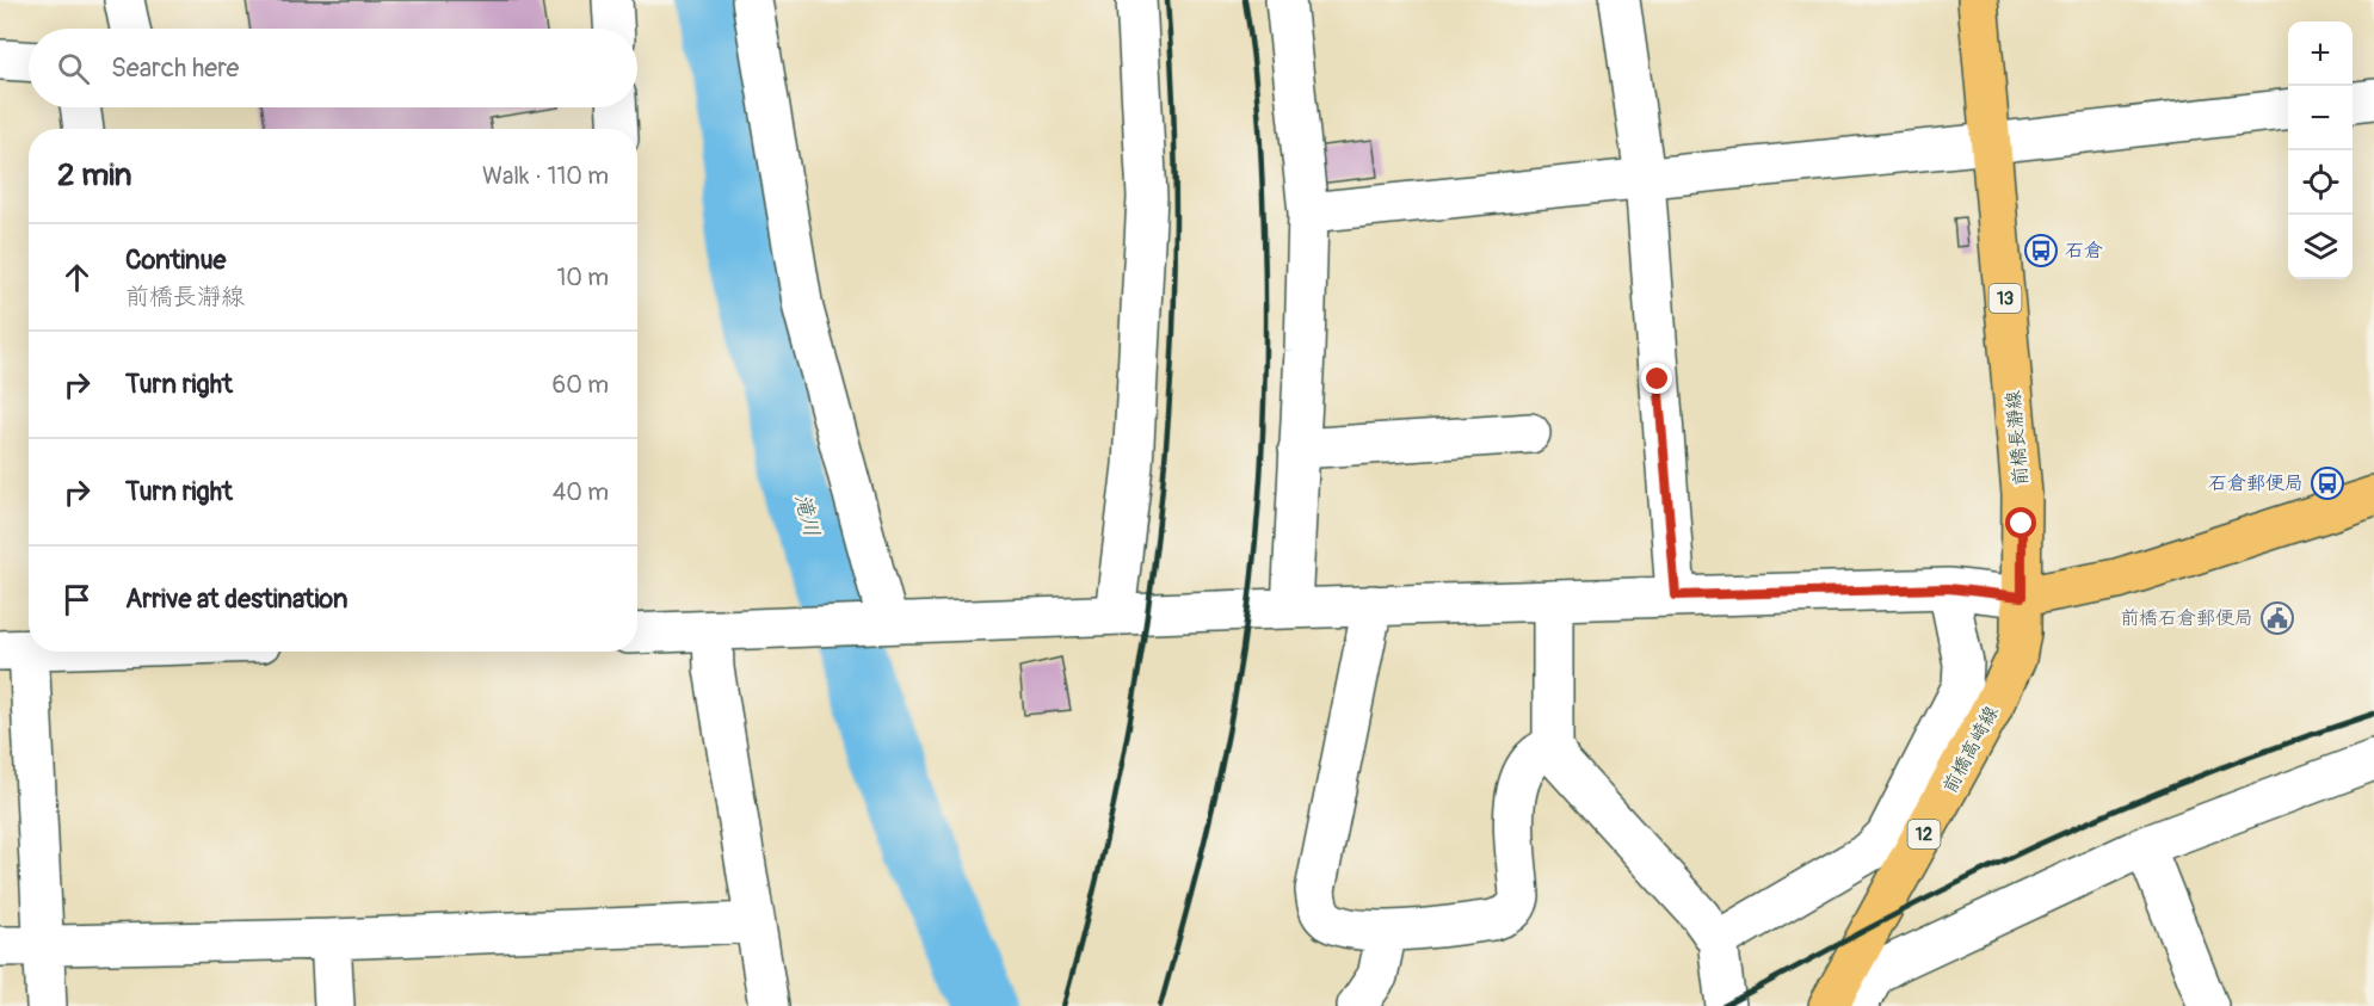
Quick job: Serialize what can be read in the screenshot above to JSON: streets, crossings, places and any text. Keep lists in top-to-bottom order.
{
  "streets": {
    "main road": [
      "13",
      "前橋長瀞線",
      "前橋高崎線",
      "12"
    ]
  },
  "crossings": [
    ["前橋長瀞線", "前橋高崎線"]
  ],
  "water": ["滝川"],
  "places": {
    "bus stop": ["石倉", "石倉郵便局"],
    "public building": ["前橋石倉郵便局"]
  },
  "page": {
    "map_buttons": ["+", "−"],
    "search": "Search here",
    "heading": ["2 min", "Walk · 110 m"],
    "list": [
      ["Continue", "前橋長瀞線", "10 m"],
      ["Turn right", "60 m"],
      ["Turn right", "40 m"],
      "Arrive at destination"
    ]
  }
}
